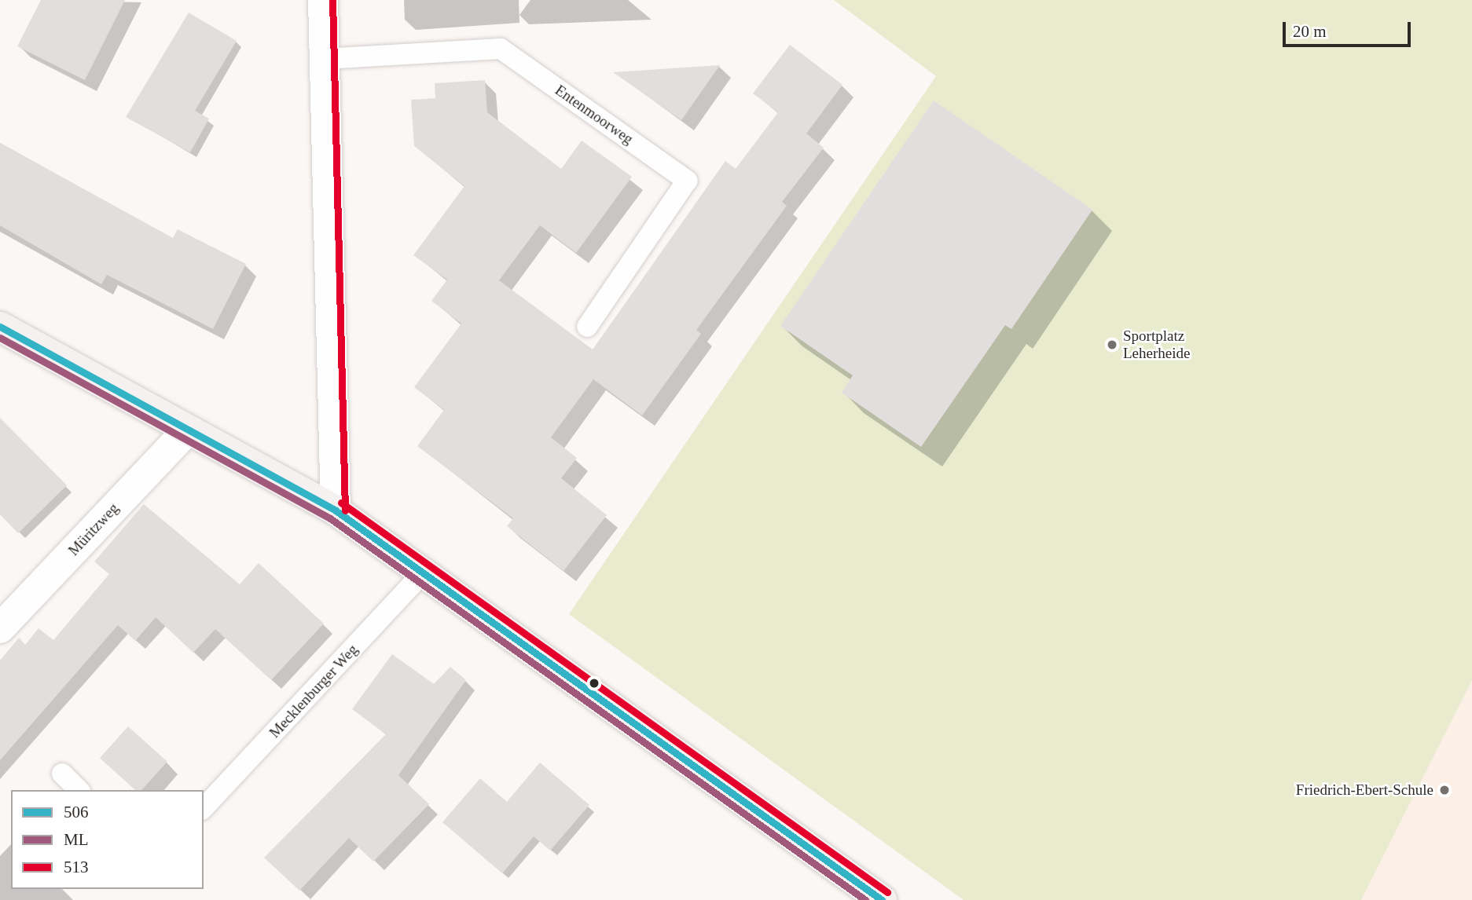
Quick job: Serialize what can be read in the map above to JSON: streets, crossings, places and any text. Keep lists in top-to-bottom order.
{
  "streets": {
    "street": ["Müritzweg"],
    "lane": ["Entenmoorweg", "Mecklenburger Weg"]
  },
  "places": ["Sportplatz Leherheide", "Friedrich-Ebert-Schule"],
  "lines": ["transit line 513", "transit line 506", "transit line ML"],
  "legend": ["506", "ML", "513"],
  "scale_bar": "20 m"
}
